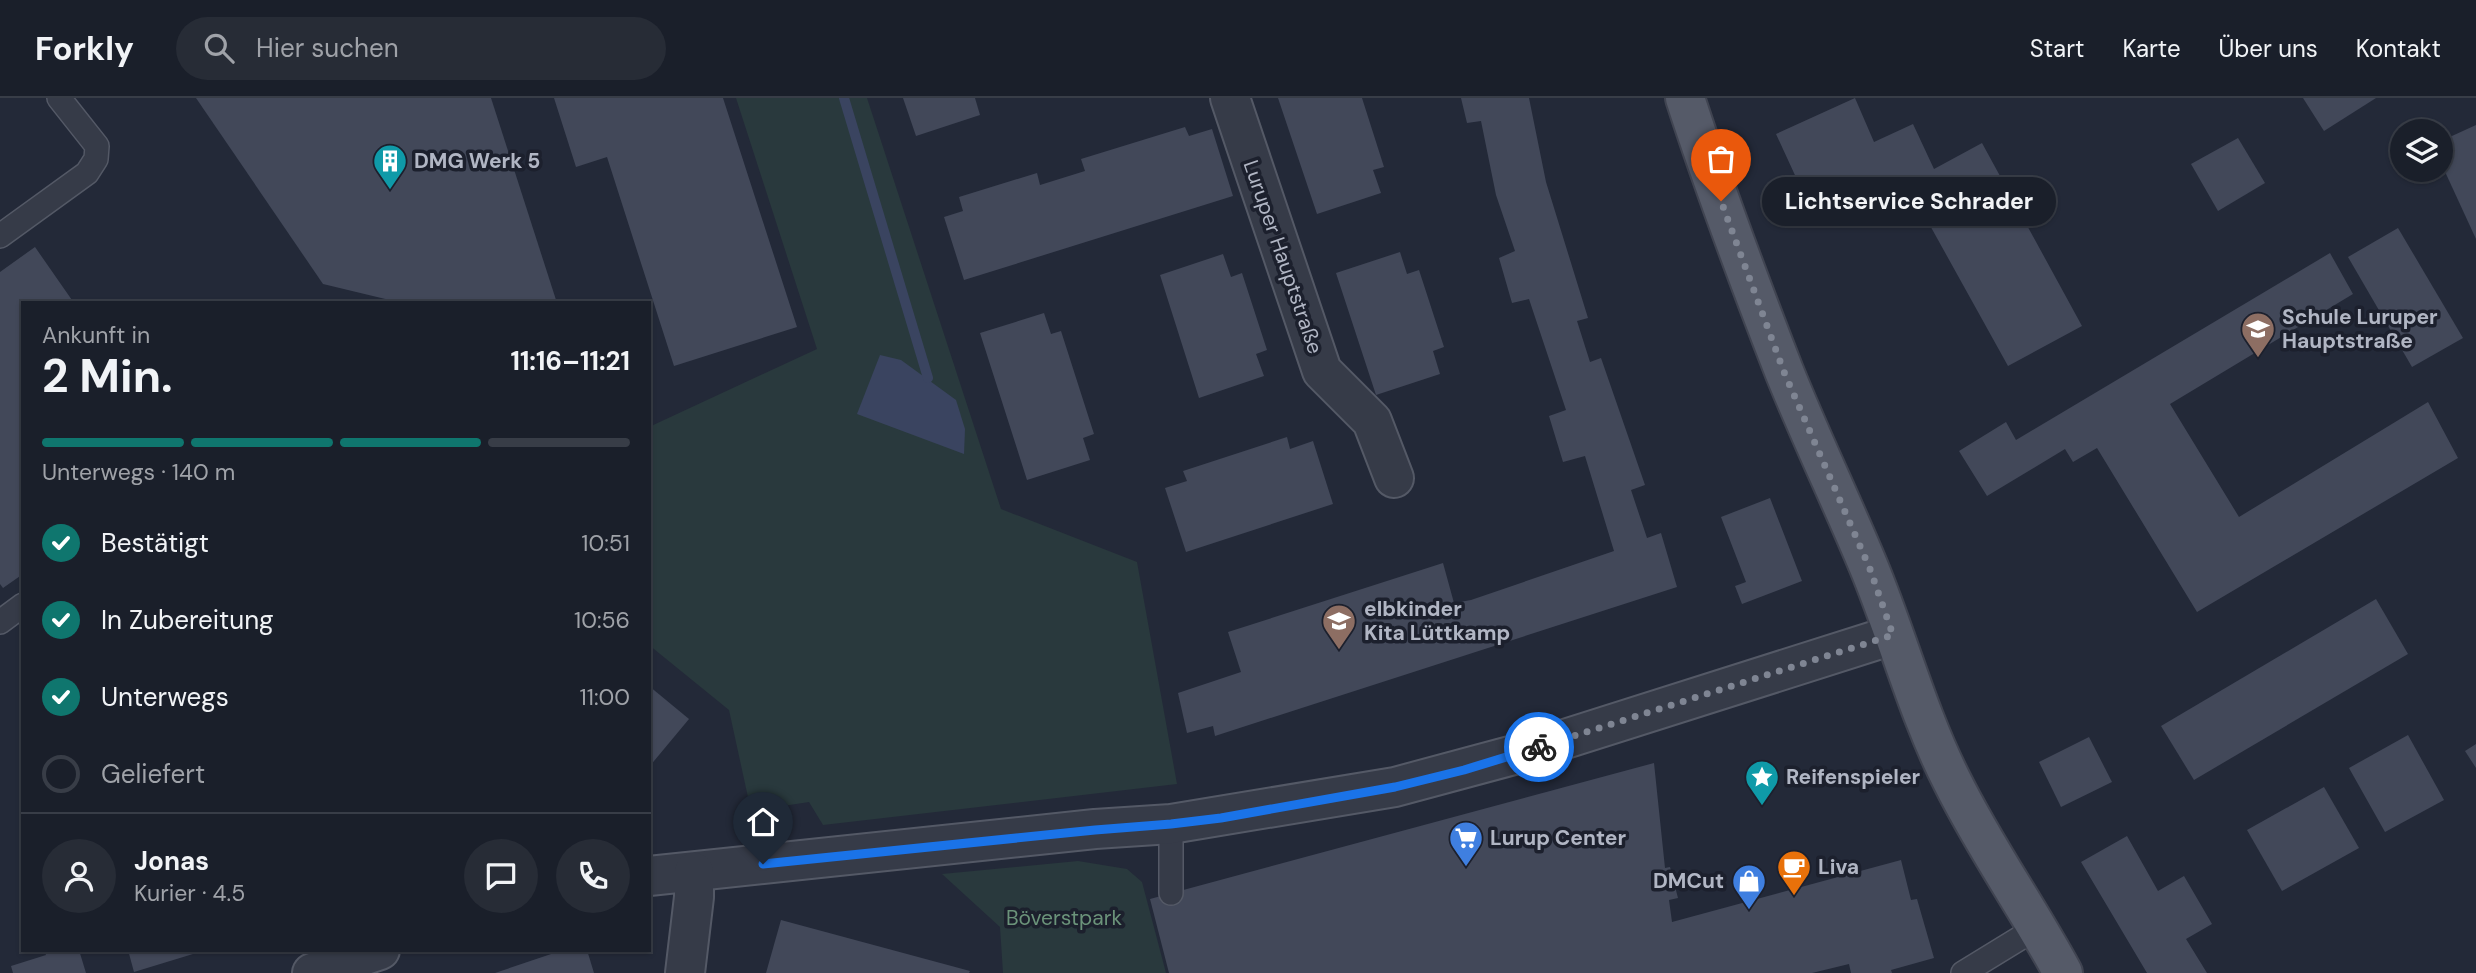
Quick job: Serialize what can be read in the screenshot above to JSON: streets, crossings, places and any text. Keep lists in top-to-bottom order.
{
  "streets": {
    "street": ["Luruper Hauptstraße"]
  },
  "parks": ["Böverstpark"],
  "places": {
    "building": ["DMG Werk 5"],
    "other": ["Lichtservice Schrader"],
    "school or university": ["Schule Luruper Hauptstraße", "elbkinder Kita Lüttkamp"],
    "place": ["Reifenspieler"],
    "supermarket": ["Lurup Center"],
    "cafe": ["Liva"],
    "shop": ["DMCut"]
  },
  "page": {
    "header": "Forkly",
    "search": "Hier suchen",
    "nav": [
      "Start",
      "Karte",
      "Über uns",
      "Kontakt"
    ],
    "bubble": "Lichtservice Schrader",
    "heading": ["2 Min.", "Ankunft in", "11:16–11:21"],
    "panel": ["Jonas", "Kurier · 4.5"],
    "bar": "Unterwegs · 140 m",
    "list": [
      ["Bestätigt", "10:51"],
      ["In Zubereitung", "10:56"],
      ["Unterwegs", "11:00"],
      "Geliefert"
    ]
  }
}
